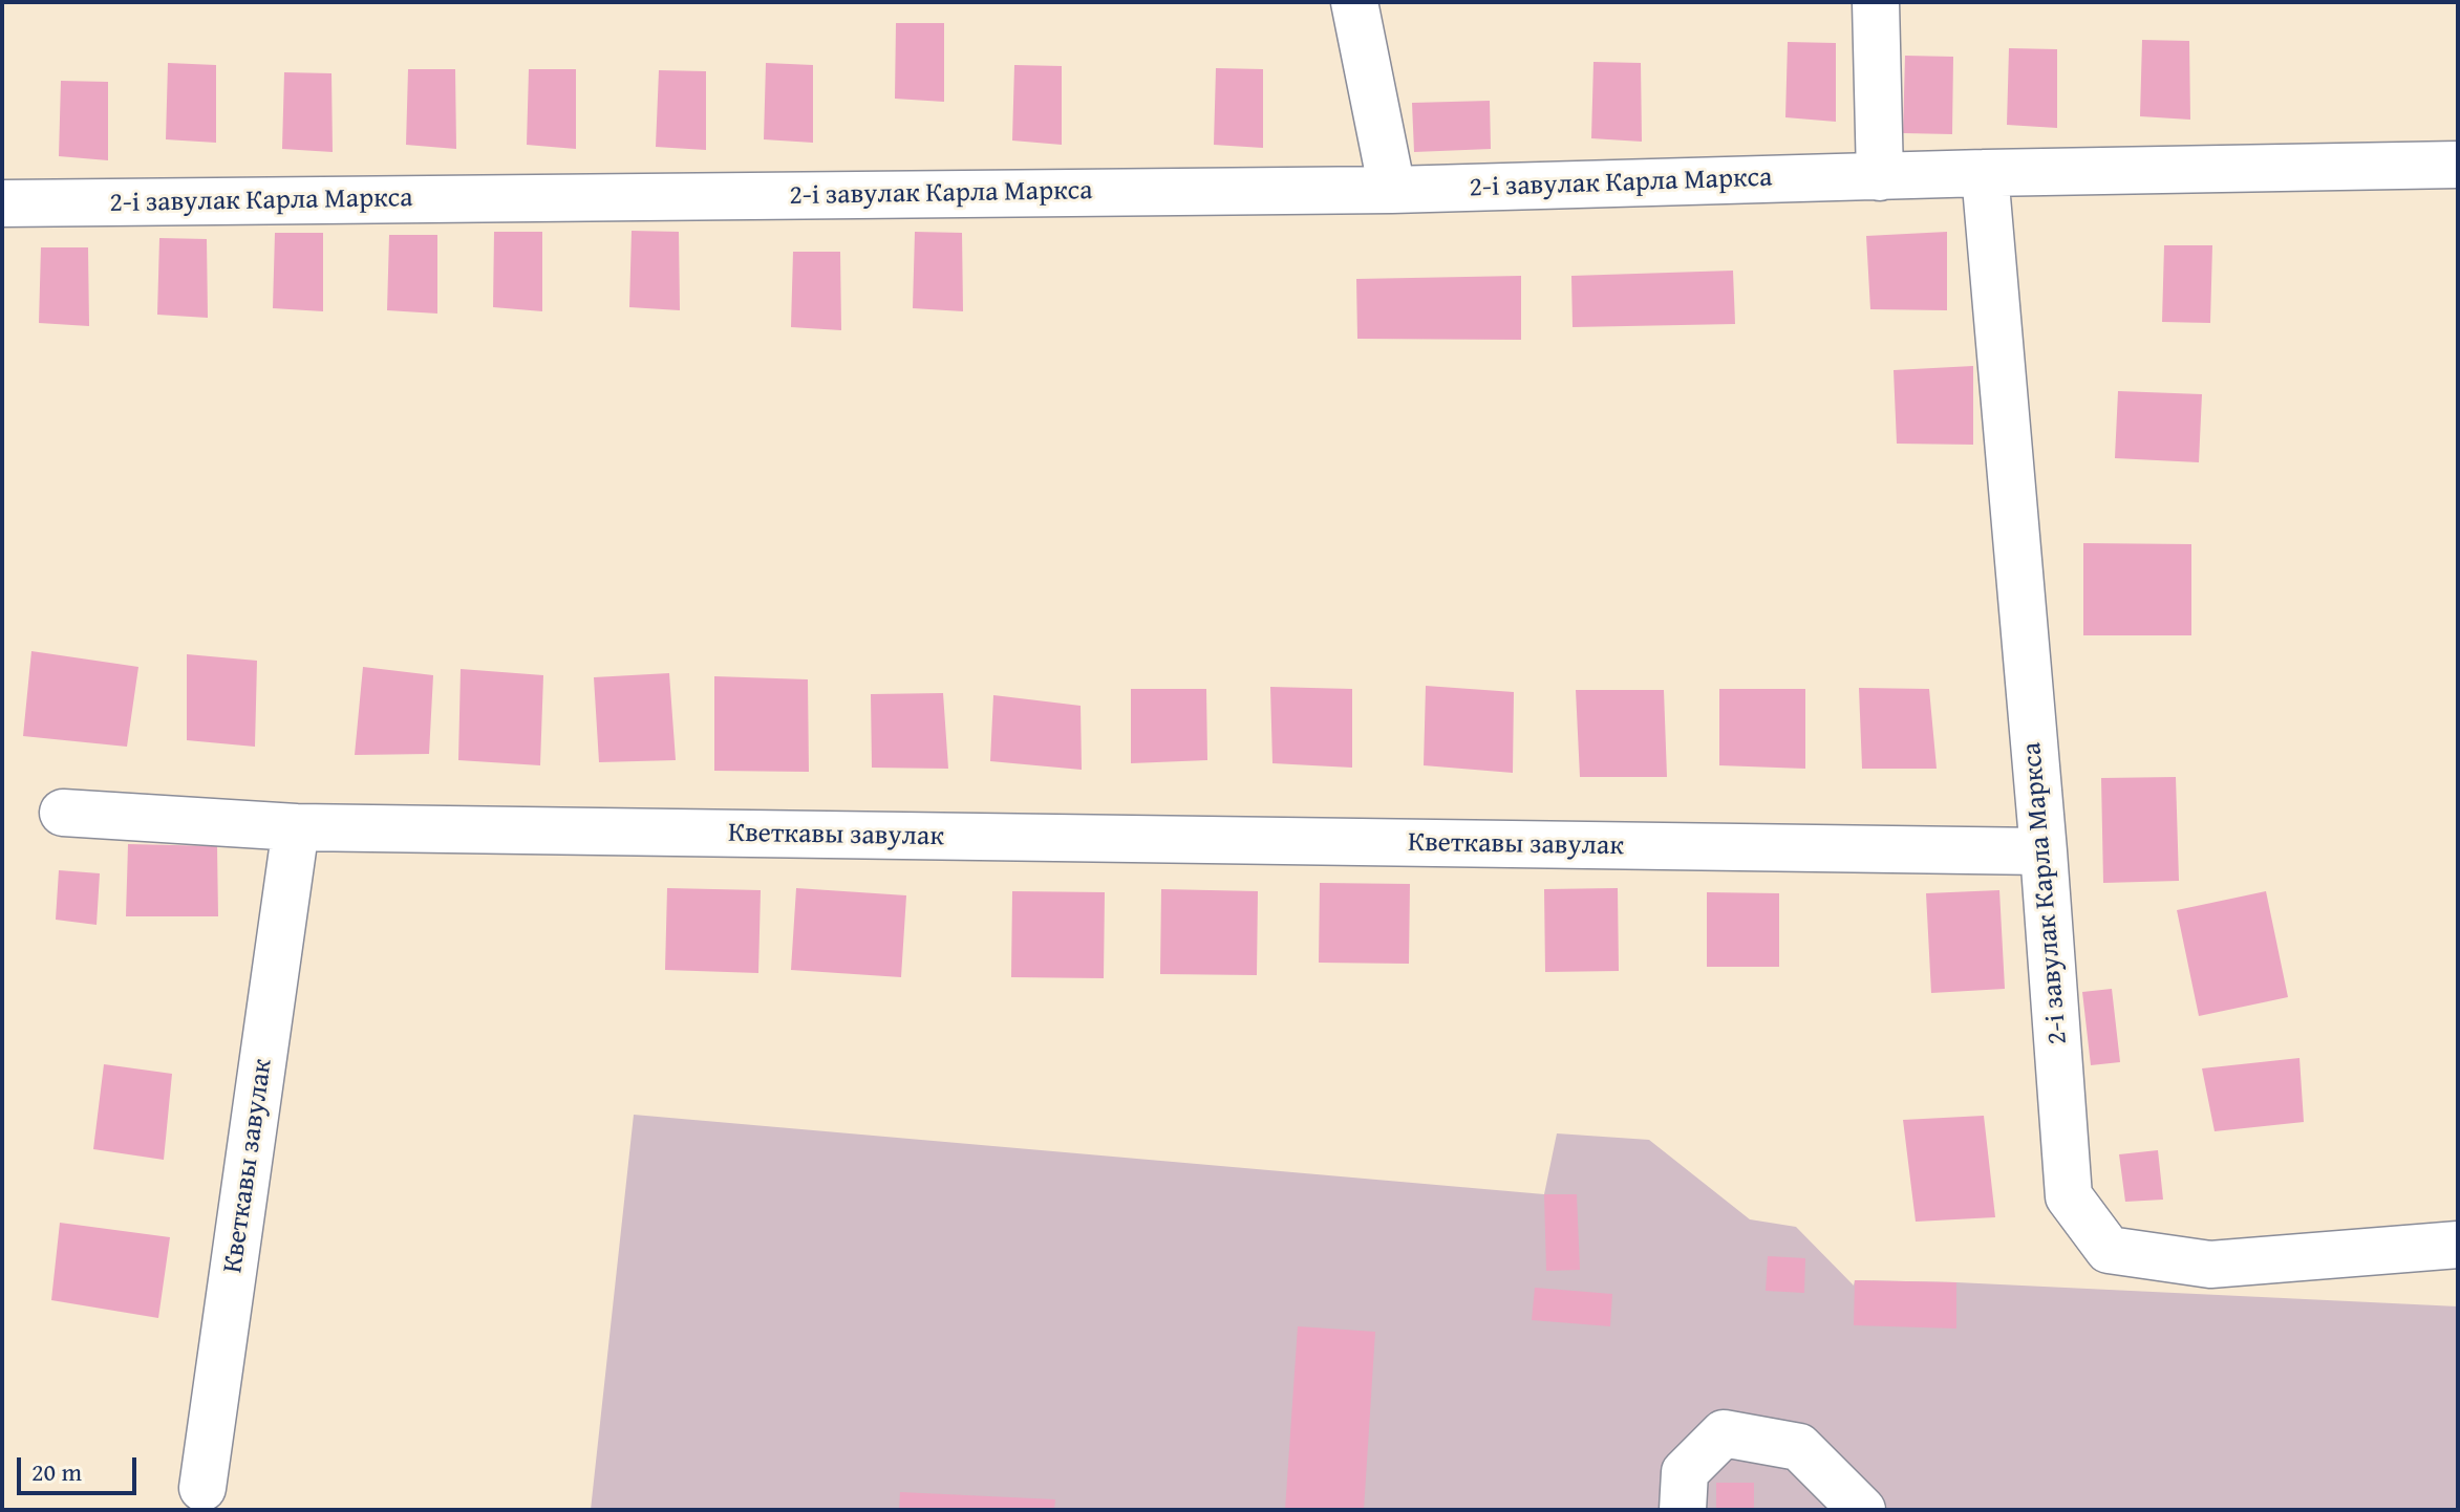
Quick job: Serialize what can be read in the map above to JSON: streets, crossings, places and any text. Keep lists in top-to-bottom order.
{
  "streets": {
    "street": ["2-і завулак Карла Маркса", "Кветкавы завулак"]
  },
  "crossings": [
    ["2-і завулак Карла Маркса", "Кветкавы завулак"]
  ],
  "scale_bar": "20 m"
}
